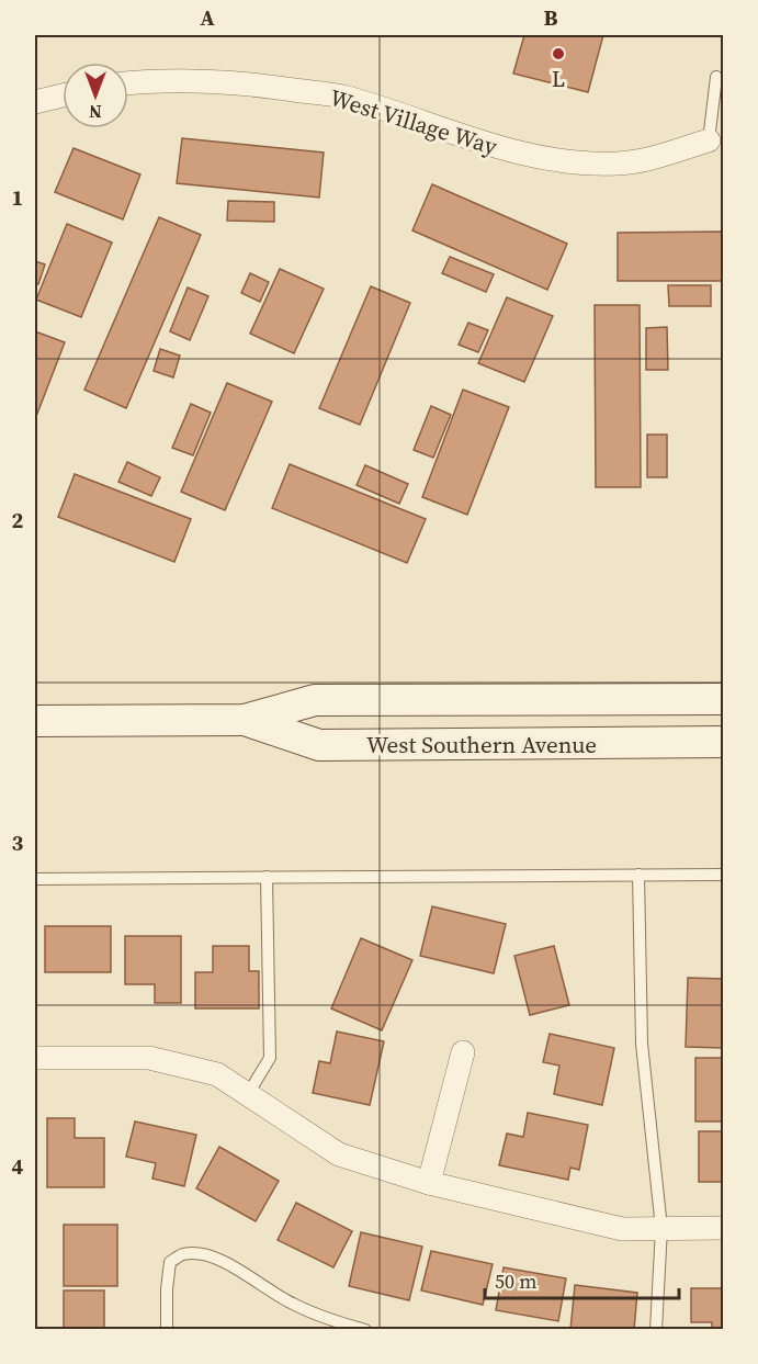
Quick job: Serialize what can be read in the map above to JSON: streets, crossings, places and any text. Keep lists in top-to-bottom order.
{
  "streets": {
    "main road": ["West Southern Avenue"],
    "street": ["West Village Way"]
  },
  "places": ["L"],
  "scale_bar": "50 m",
  "north": "bottom",
  "grid": {
    "columns": ["A", "B"],
    "rows": [
      "1",
      "2",
      "3",
      "4"
    ]
  }
}
